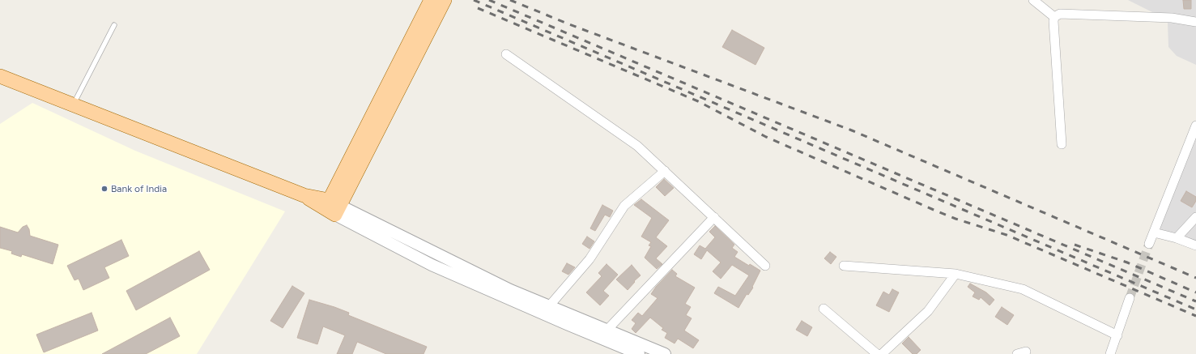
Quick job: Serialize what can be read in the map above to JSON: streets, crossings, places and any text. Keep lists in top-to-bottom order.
{
  "places": ["Bank of India"]
}
